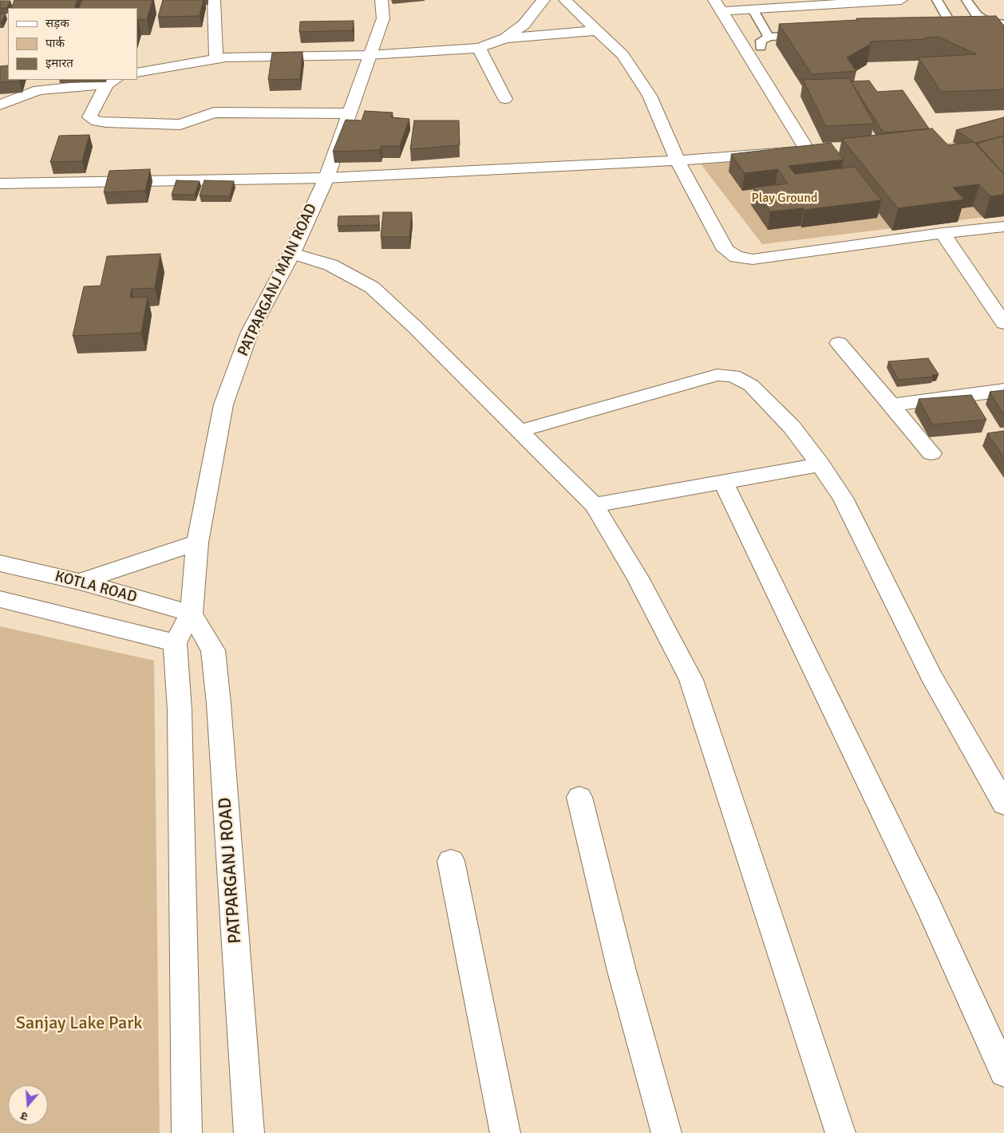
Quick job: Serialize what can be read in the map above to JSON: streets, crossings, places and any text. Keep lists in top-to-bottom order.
{
  "streets": {
    "street": ["PATPARGANJ MAIN ROAD", "KOTLA ROAD", "PATPARGANJ ROAD"]
  },
  "crossings": [
    ["PATPARGANJ MAIN ROAD", "KOTLA ROAD"],
    ["PATPARGANJ MAIN ROAD", "PATPARGANJ ROAD"],
    ["KOTLA ROAD", "PATPARGANJ ROAD"]
  ],
  "parks": ["Play Ground", "Sanjay Lake Park"],
  "legend": ["सड़क", "पार्क", "इमारत"],
  "north": "bottom"
}
